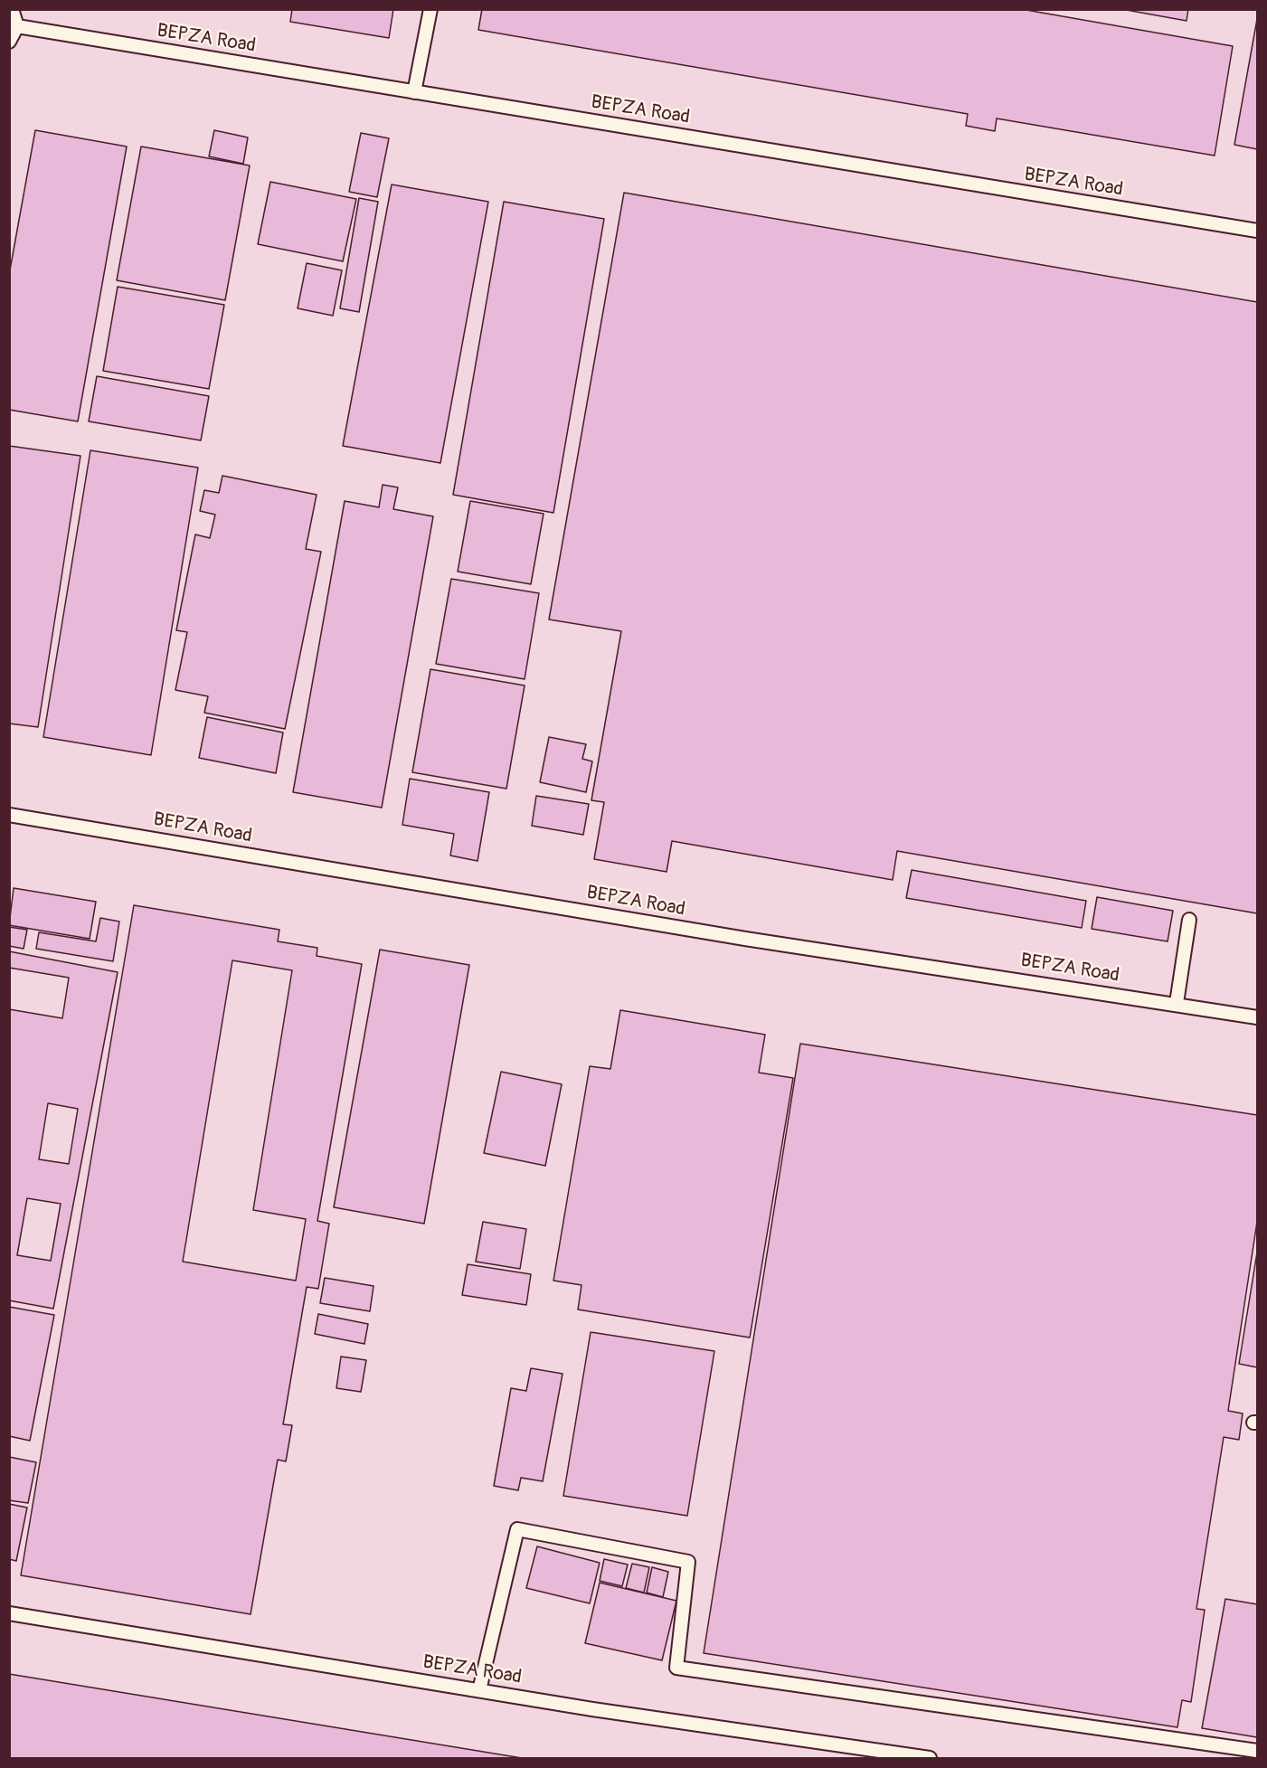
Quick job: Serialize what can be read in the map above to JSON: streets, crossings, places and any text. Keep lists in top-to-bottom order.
{
  "streets": {
    "lane": ["BEPZA Road"]
  }
}
